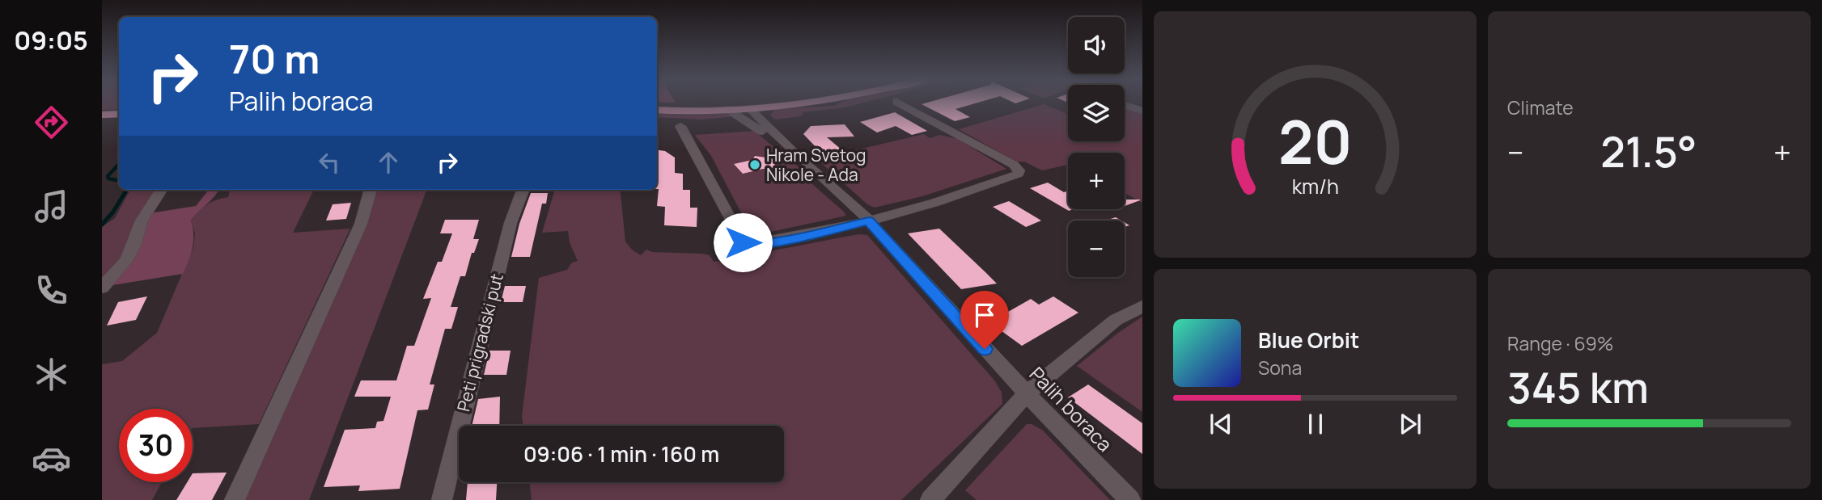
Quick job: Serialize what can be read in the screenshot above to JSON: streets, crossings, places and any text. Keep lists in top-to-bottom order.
{
  "streets": {
    "street": ["Peti prigradski put", "Palih boraca"]
  },
  "places": ["Hram Svetog Nikole - Ada"],
  "page": {
    "tabs": "09:05",
    "tile": [
      "Climate",
      ["Range · 69%", "345 km"]
    ],
    "map_buttons": ["+", "−"],
    "turn": ["70 m", "Palih boraca"],
    "heat": ["−", "21.5°", "+"],
    "song": ["Blue Orbit", "Sona"],
    "limit": "30",
    "trip": "09:06 · 1 min · 160 m",
    "gauge": ["20", "km/h"]
  }
}
